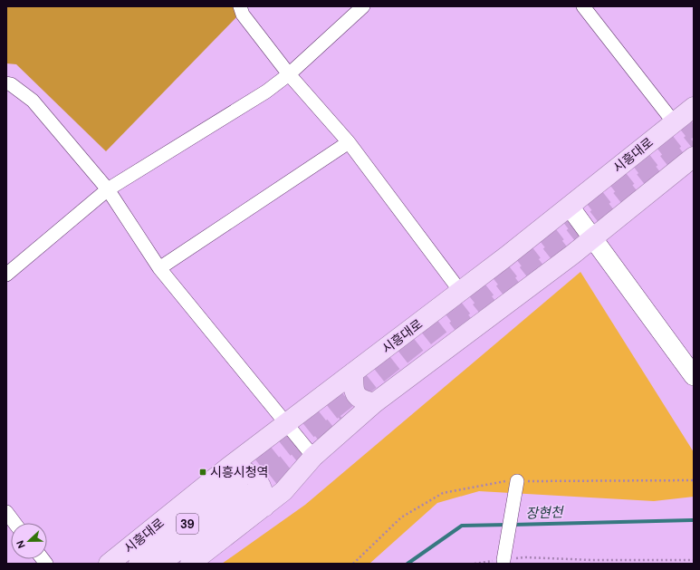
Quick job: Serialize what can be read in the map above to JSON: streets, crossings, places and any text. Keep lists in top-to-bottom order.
{
  "streets": {
    "main road": ["시흥대로", "39"]
  },
  "water": ["장현천"],
  "places": {
    "transit": ["시흥시청역"]
  },
  "north": "left"
}
